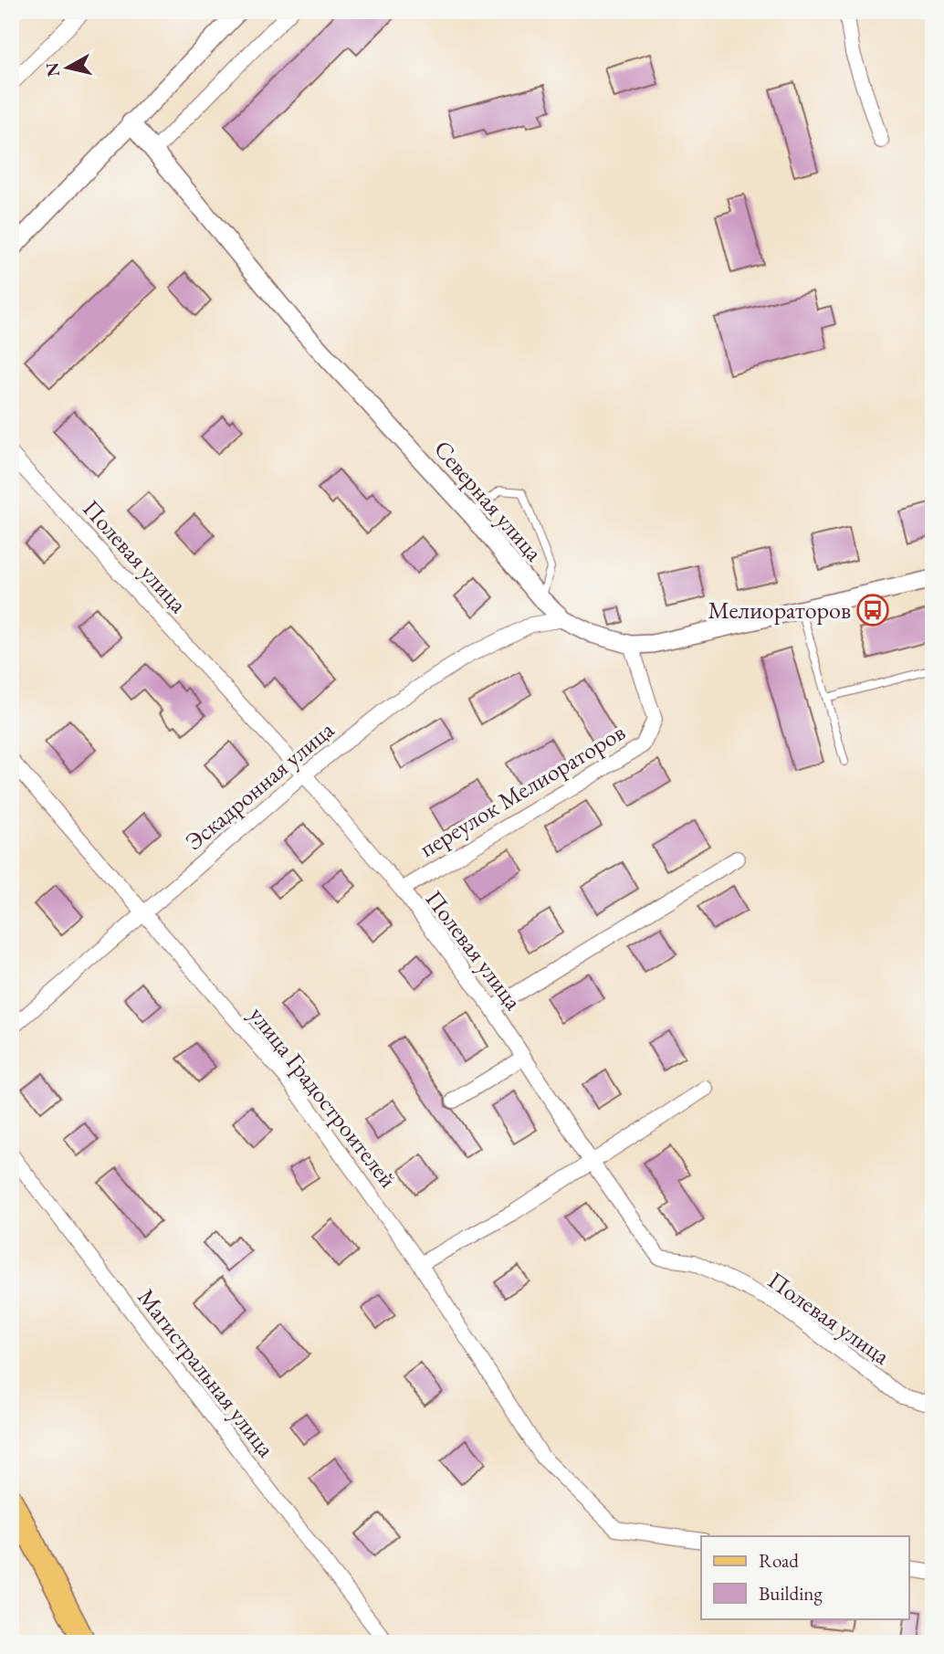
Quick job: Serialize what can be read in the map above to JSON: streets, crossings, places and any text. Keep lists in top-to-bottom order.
{
  "streets": {
    "street": [
      "Северная улица",
      "Полевая улица",
      "Эскадронная улица",
      "переулок Мелиораторов",
      "улица Градостроителей",
      "Магистральная улица"
    ]
  },
  "crossings": [
    ["Северная улица", "Эскадронная улица"],
    ["Северная улица", "переулок Мелиораторов"],
    ["Полевая улица", "Эскадронная улица"],
    ["Полевая улица", "переулок Мелиораторов"],
    ["Эскадронная улица", "улица Градостроителей"]
  ],
  "places": {
    "bus stop": ["Мелиораторов"]
  },
  "legend": ["Road", "Building"],
  "north": "left"
}
